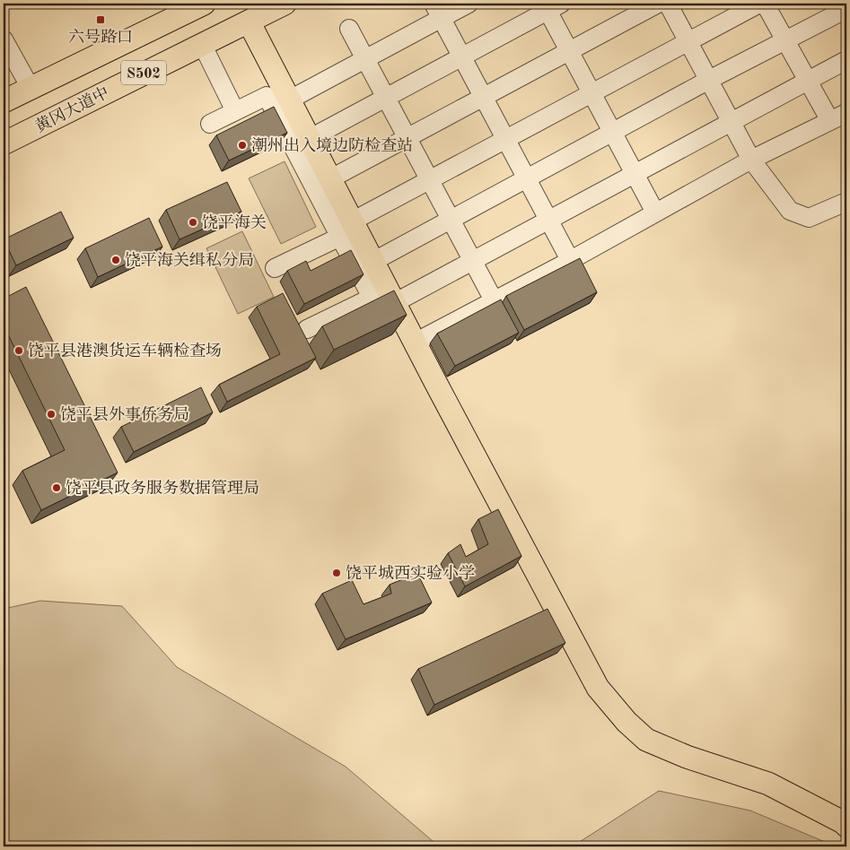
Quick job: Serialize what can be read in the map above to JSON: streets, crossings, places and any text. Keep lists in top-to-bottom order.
{
  "streets": {
    "main road": ["S502", "黄冈大道中"]
  },
  "places": {
    "transit": ["六号路口"],
    "other": [
      "潮州出入境边防检查站",
      "饶平海关",
      "饶平海关缉私分局",
      "饶平县港澳货运车辆检查场",
      "饶平县外事侨务局",
      "饶平县政务服务数据管理局",
      "饶平城西实验小学"
    ]
  }
}
